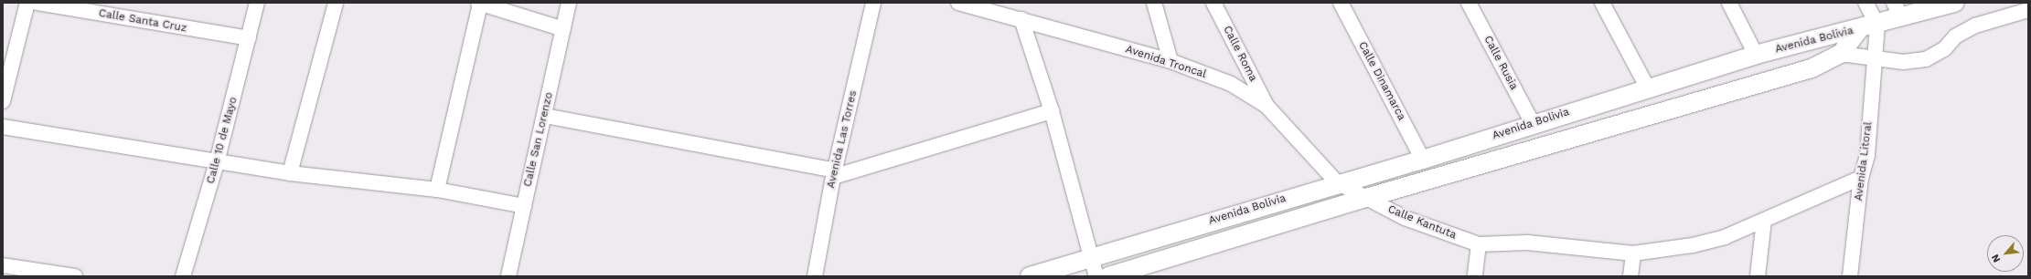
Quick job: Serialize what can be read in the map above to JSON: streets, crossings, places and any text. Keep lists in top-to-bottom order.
{
  "streets": {
    "street": [
      "Calle Santa Cruz",
      "Avenida Bolivia",
      "Calle Roma",
      "Avenida Troncal",
      "Calle Rusia",
      "Calle Dinamarca",
      "Calle San Lorenzo",
      "Avenida Las Torres",
      "Calle 10 de Mayo",
      "Avenida Litoral",
      "Calle Kantuta"
    ]
  },
  "crossings": [
    ["Calle Santa Cruz", "Calle 10 de Mayo"],
    ["Avenida Bolivia", "Avenida Troncal"],
    ["Avenida Bolivia", "Calle Rusia"],
    ["Avenida Bolivia", "Calle Dinamarca"],
    ["Avenida Bolivia", "Calle Kantuta"],
    ["Calle Roma", "Avenida Troncal"],
    ["Avenida Troncal", "Calle Kantuta"]
  ],
  "north": "bottom left"
}
